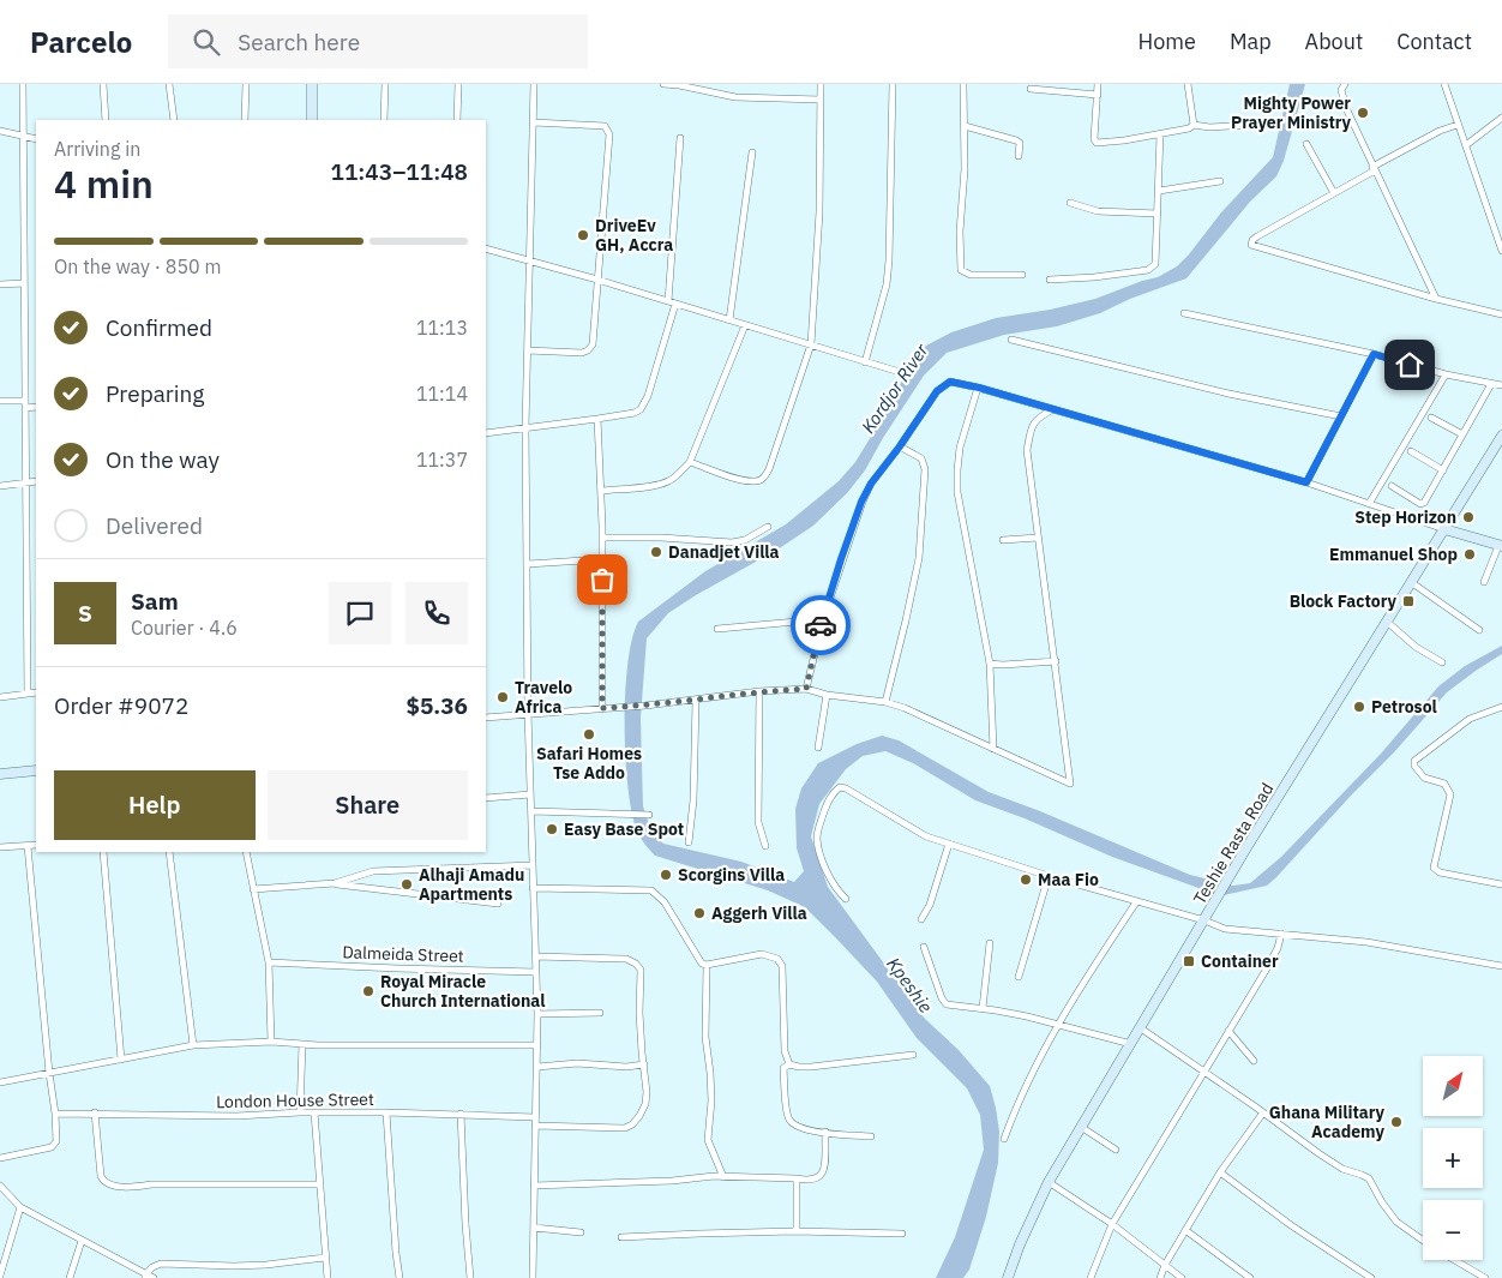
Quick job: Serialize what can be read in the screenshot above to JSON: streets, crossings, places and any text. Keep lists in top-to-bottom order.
{
  "streets": {
    "main road": ["Teshie Rasta Road"],
    "street": ["Dalmeida Street", "London House Street"]
  },
  "water": ["Kordjor River", "Kpeshie"],
  "places": {
    "other": [
      "Mighty Power Prayer Ministry",
      "DriveEv GH, Accra",
      "Step Horizon",
      "Danadjet Villa",
      "Emmanuel Shop",
      "Travelo Africa",
      "Petrosol",
      "Safari Homes Tse Addo",
      "Easy Base Spot",
      "Scorgins Villa",
      "Maa Fio",
      "Alhaji Amadu Apartments",
      "Aggerh Villa",
      "Royal Miracle Church International",
      "Ghana Military Academy"
    ],
    "transit": ["Block Factory", "Container"]
  },
  "north": "top right",
  "page": {
    "header": "Parcelo",
    "search": "Search here",
    "nav": [
      "Home",
      "Map",
      "About",
      "Contact"
    ],
    "heading": ["4 min", "Arriving in", "11:43–11:48"],
    "panel": [
      "Sam",
      "Courier · 4.6",
      "Order #9072",
      "$5.36"
    ],
    "bar": "On the way · 850 m",
    "list": [
      ["Confirmed", "11:13"],
      ["Preparing", "11:14"],
      ["On the way", "11:37"],
      "Delivered"
    ],
    "round": "S",
    "buttons": ["Help", "Share"],
    "map_buttons": ["+", "−"]
  }
}
